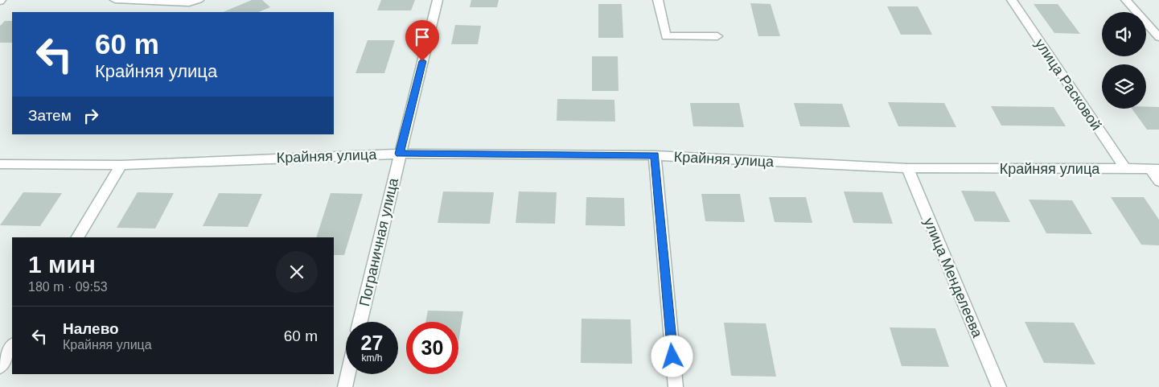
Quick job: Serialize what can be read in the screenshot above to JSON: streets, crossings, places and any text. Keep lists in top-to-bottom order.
{
  "streets": {
    "street": [
      "улица Расковой",
      "Крайняя улица",
      "Пограничная улица",
      "улица Менделеева"
    ]
  },
  "crossings": [
    ["улица Расковой", "Крайняя улица"],
    ["Крайняя улица", "Пограничная улица"],
    ["Крайняя улица", "улица Менделеева"]
  ],
  "page": {
    "turn": ["60 m", "Крайняя улица"],
    "then": "Затем",
    "heading": ["1 мин", "180 m · 09:53"],
    "list": [
      {
        "name": "Налево",
        "note": "Крайняя улица",
        "value": "60 m"
      }
    ],
    "speed": "27 km/h",
    "limit": "30"
  }
}
